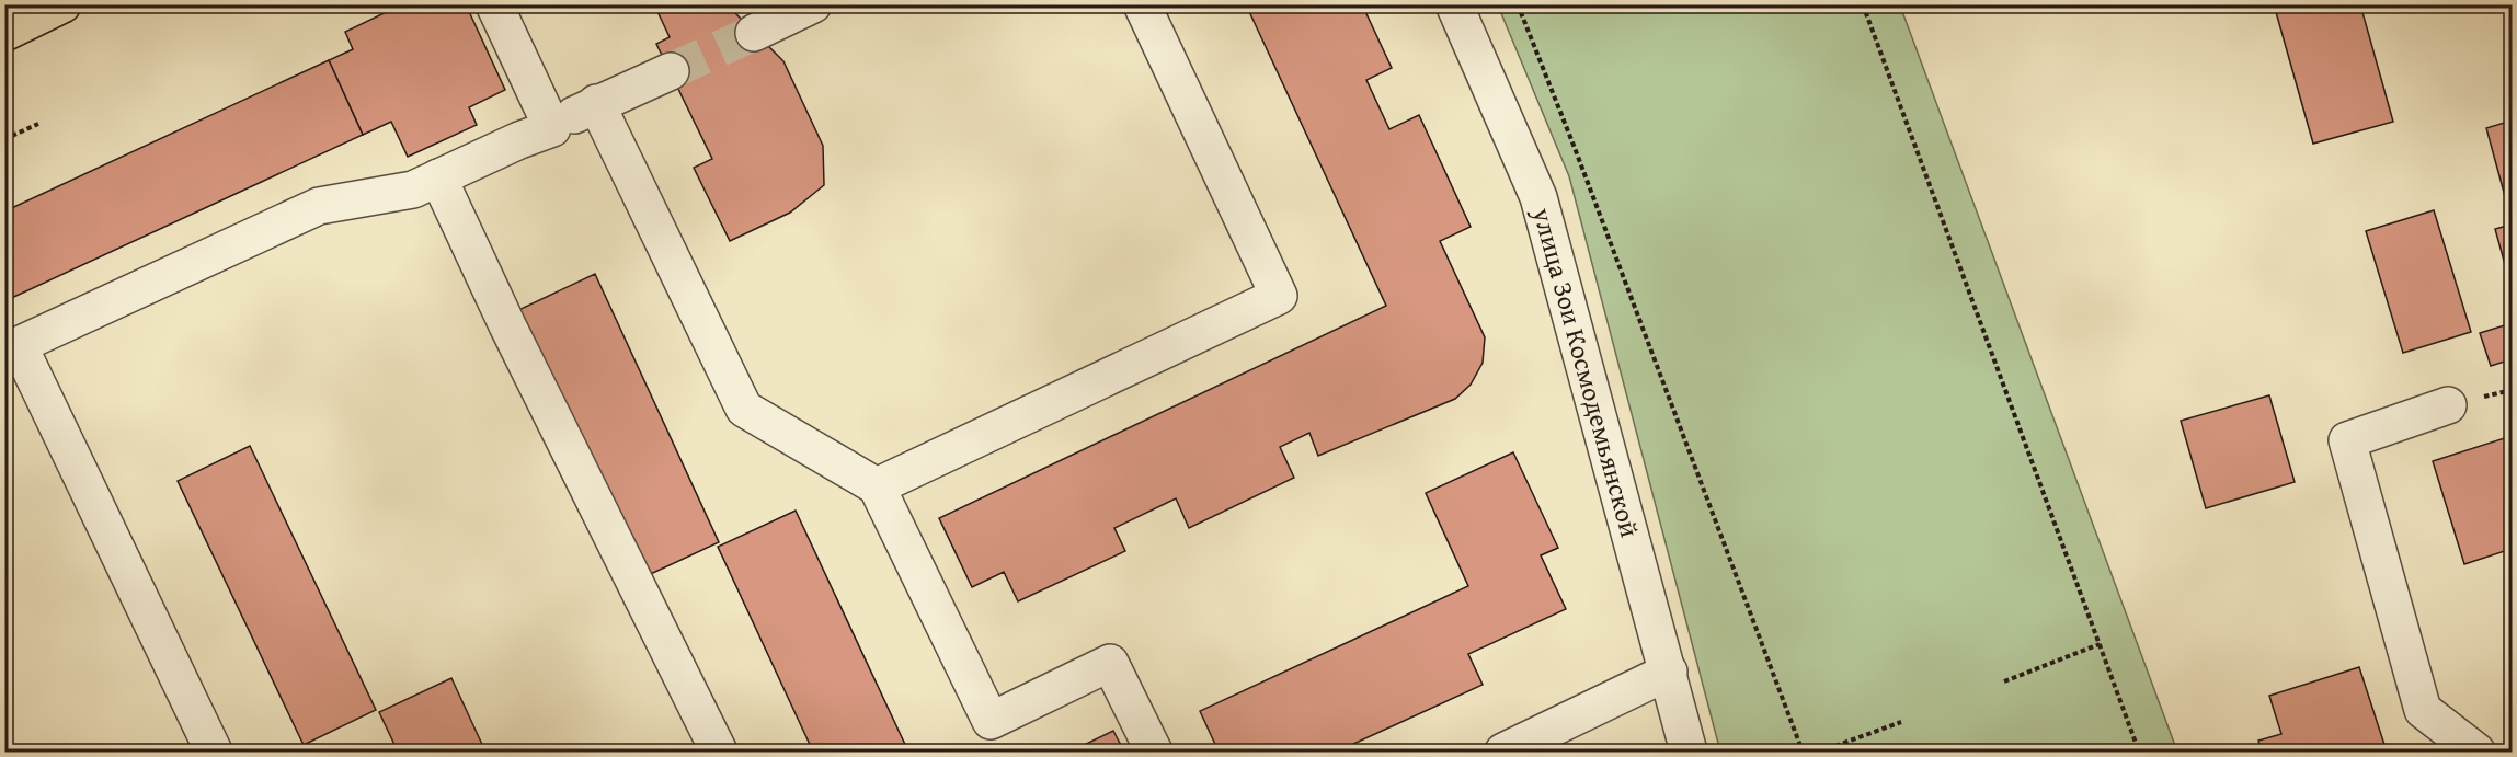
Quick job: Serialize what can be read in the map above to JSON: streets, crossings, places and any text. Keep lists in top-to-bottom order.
{
  "streets": {
    "street": ["улица Зои Космодемьянской"]
  }
}
